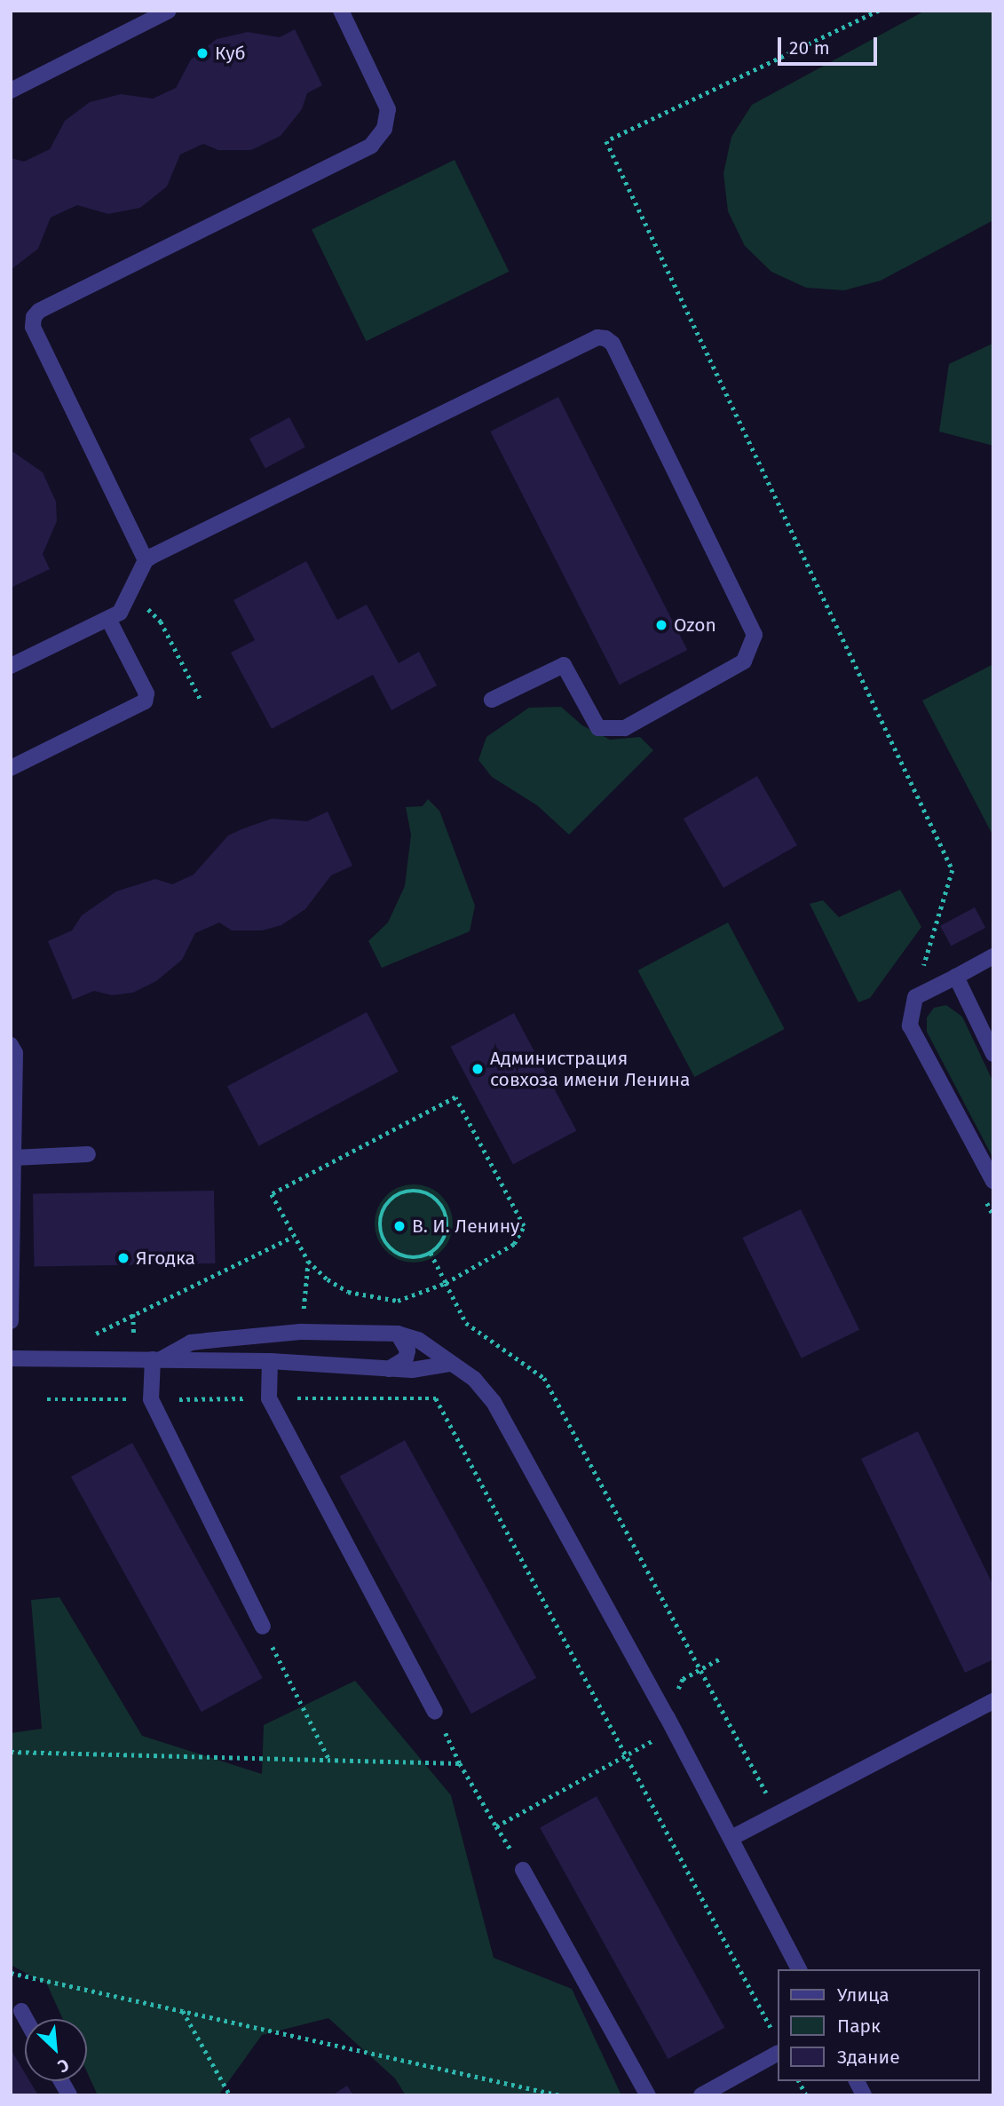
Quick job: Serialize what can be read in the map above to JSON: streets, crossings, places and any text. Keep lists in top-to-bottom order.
{
  "places": [
    "Куб",
    "Ozon",
    "Администрация совхоза имени Ленина",
    "В. И. Ленину",
    "Ягодка"
  ],
  "legend": ["Улица", "Парк", "Здание"],
  "scale_bar": "20 m",
  "north": "bottom right"
}
